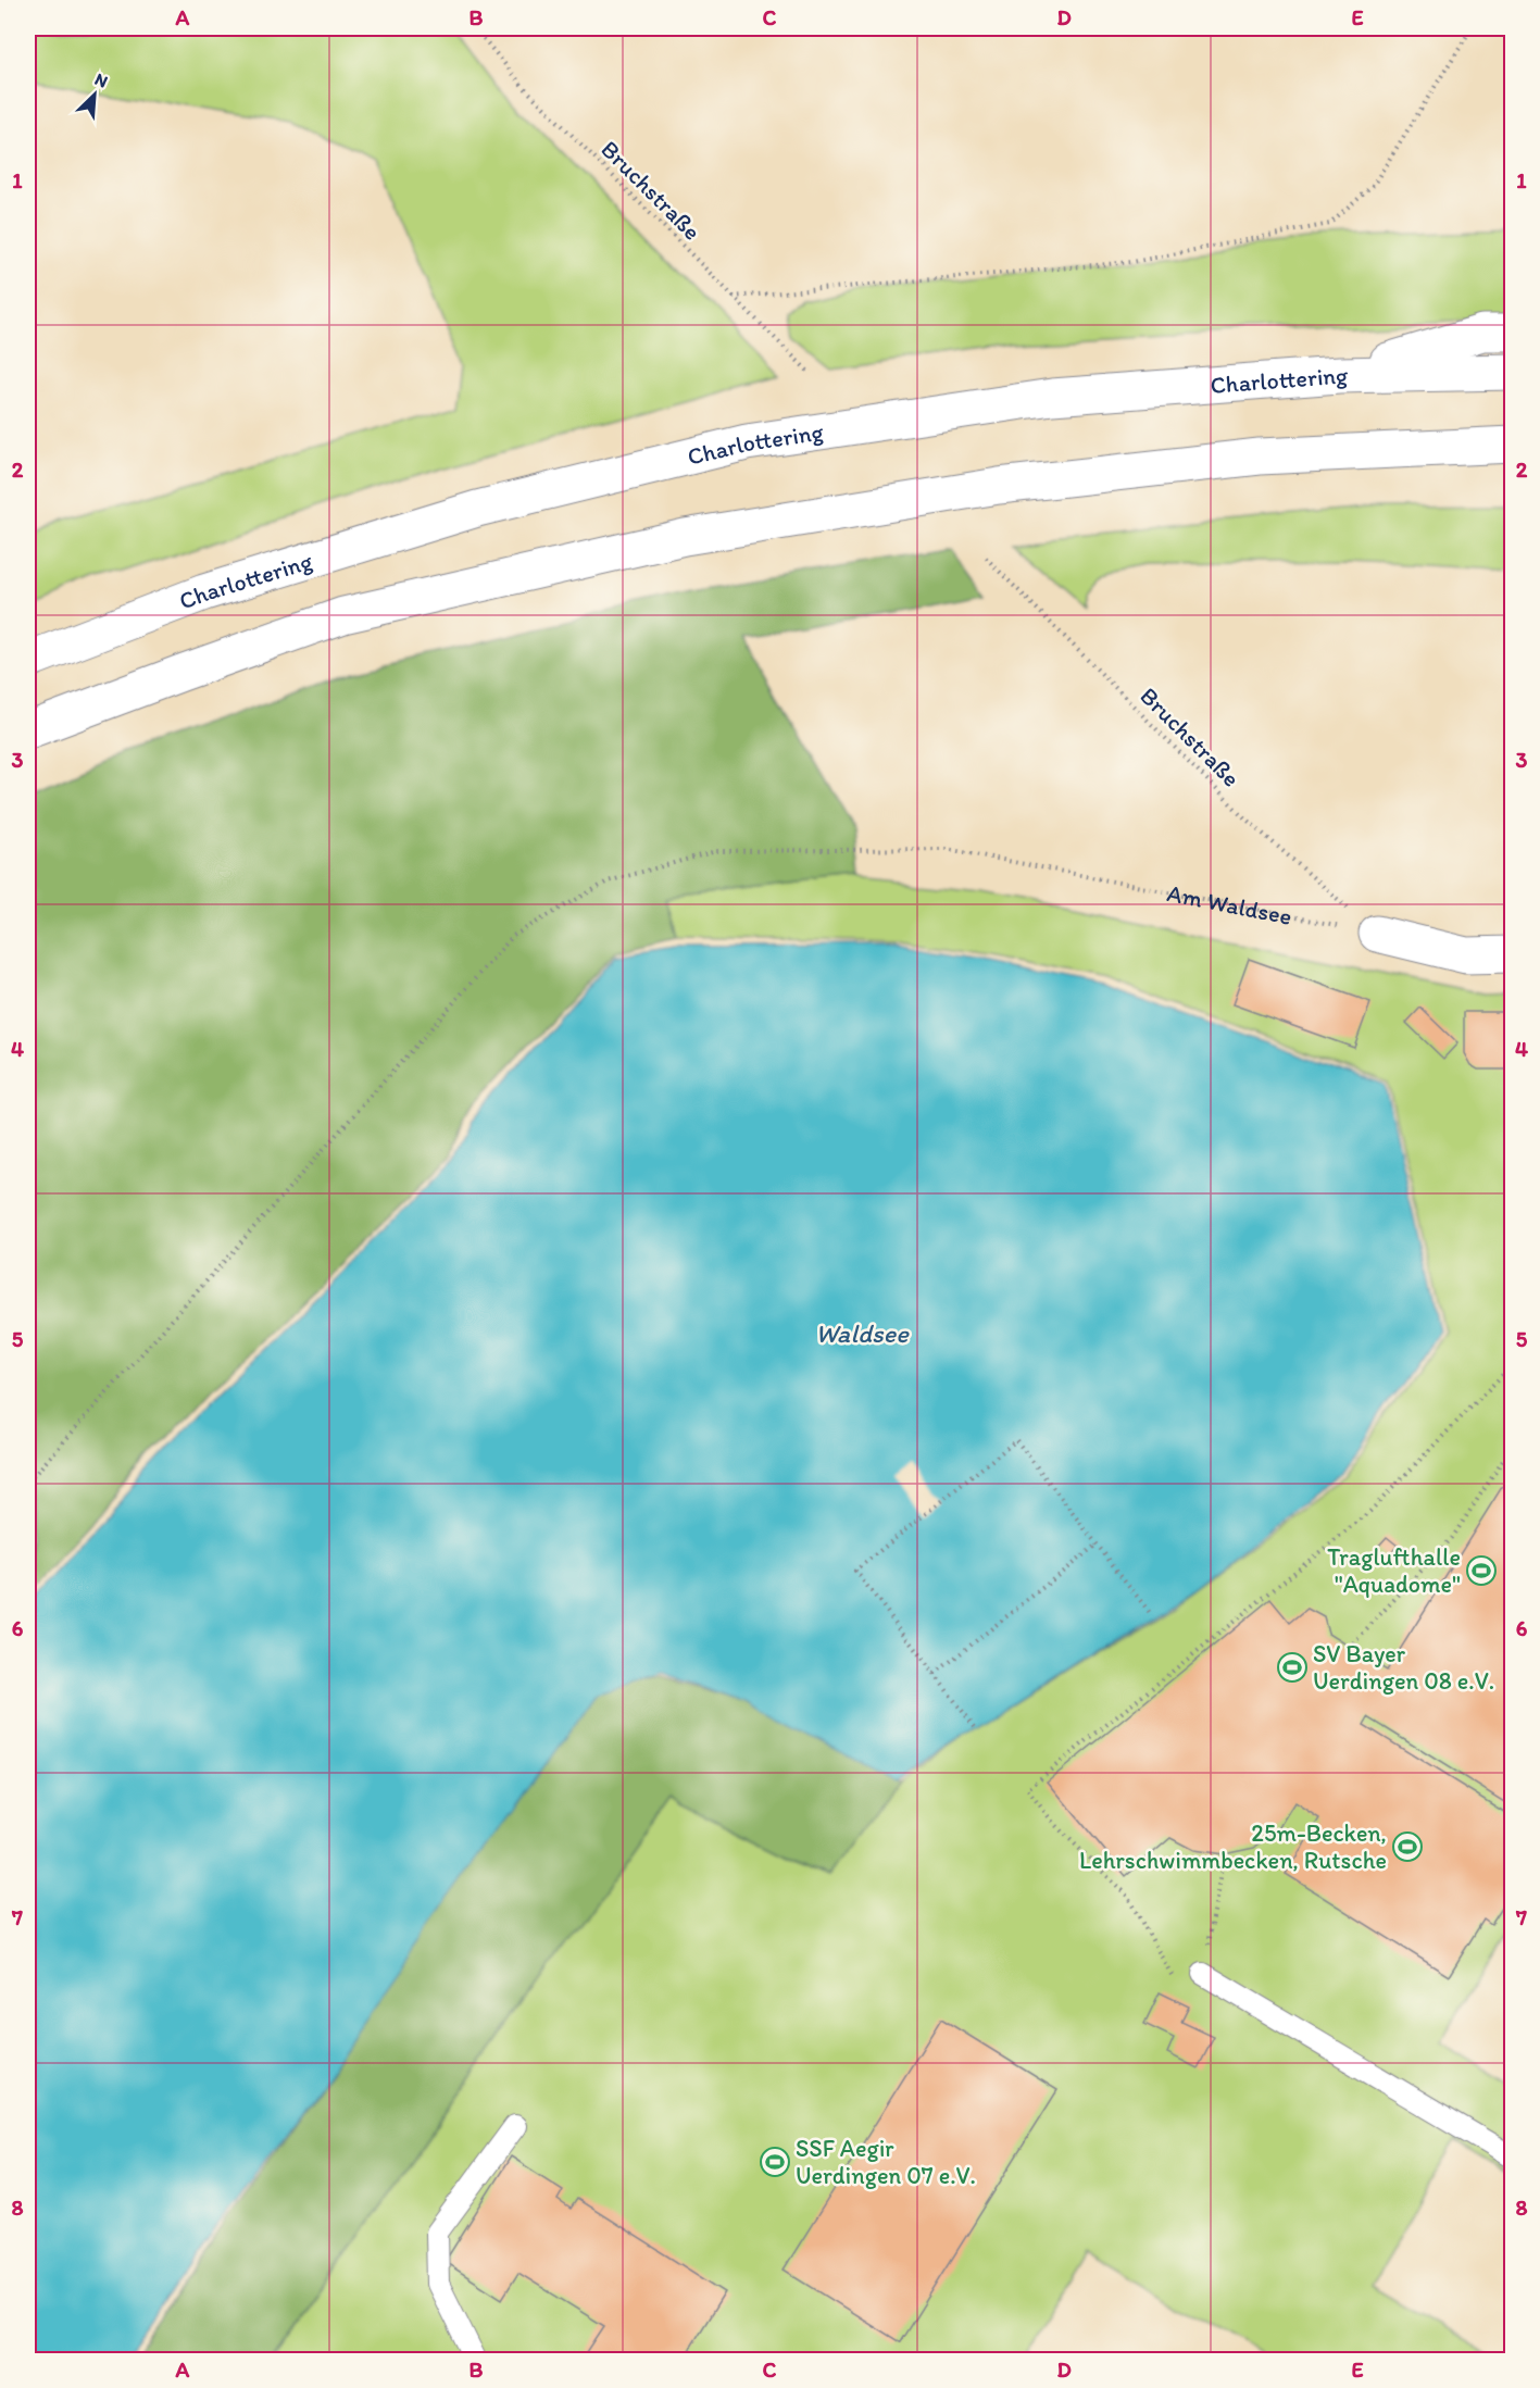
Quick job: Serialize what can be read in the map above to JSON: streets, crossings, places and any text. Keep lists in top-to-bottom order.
{
  "streets": {
    "main road": ["Charlottering"],
    "path": ["Bruchstraße", "Am Waldsee"]
  },
  "crossings": [
    ["Bruchstraße", "Am Waldsee"]
  ],
  "water": ["Waldsee"],
  "places": {
    "sports": [
      "Traglufthalle \"Aquadome\"",
      "SV Bayer Uerdingen 08 e.V.",
      "25m-Becken, Lehrschwimmbecken, Rutsche",
      "SSF Aegir Uerdingen 07 e.V."
    ]
  },
  "north": "top right",
  "grid": {
    "columns": [
      "A",
      "B",
      "C",
      "D",
      "E"
    ],
    "rows": [
      "1",
      "2",
      "3",
      "4",
      "5",
      "6",
      "7",
      "8"
    ]
  }
}
